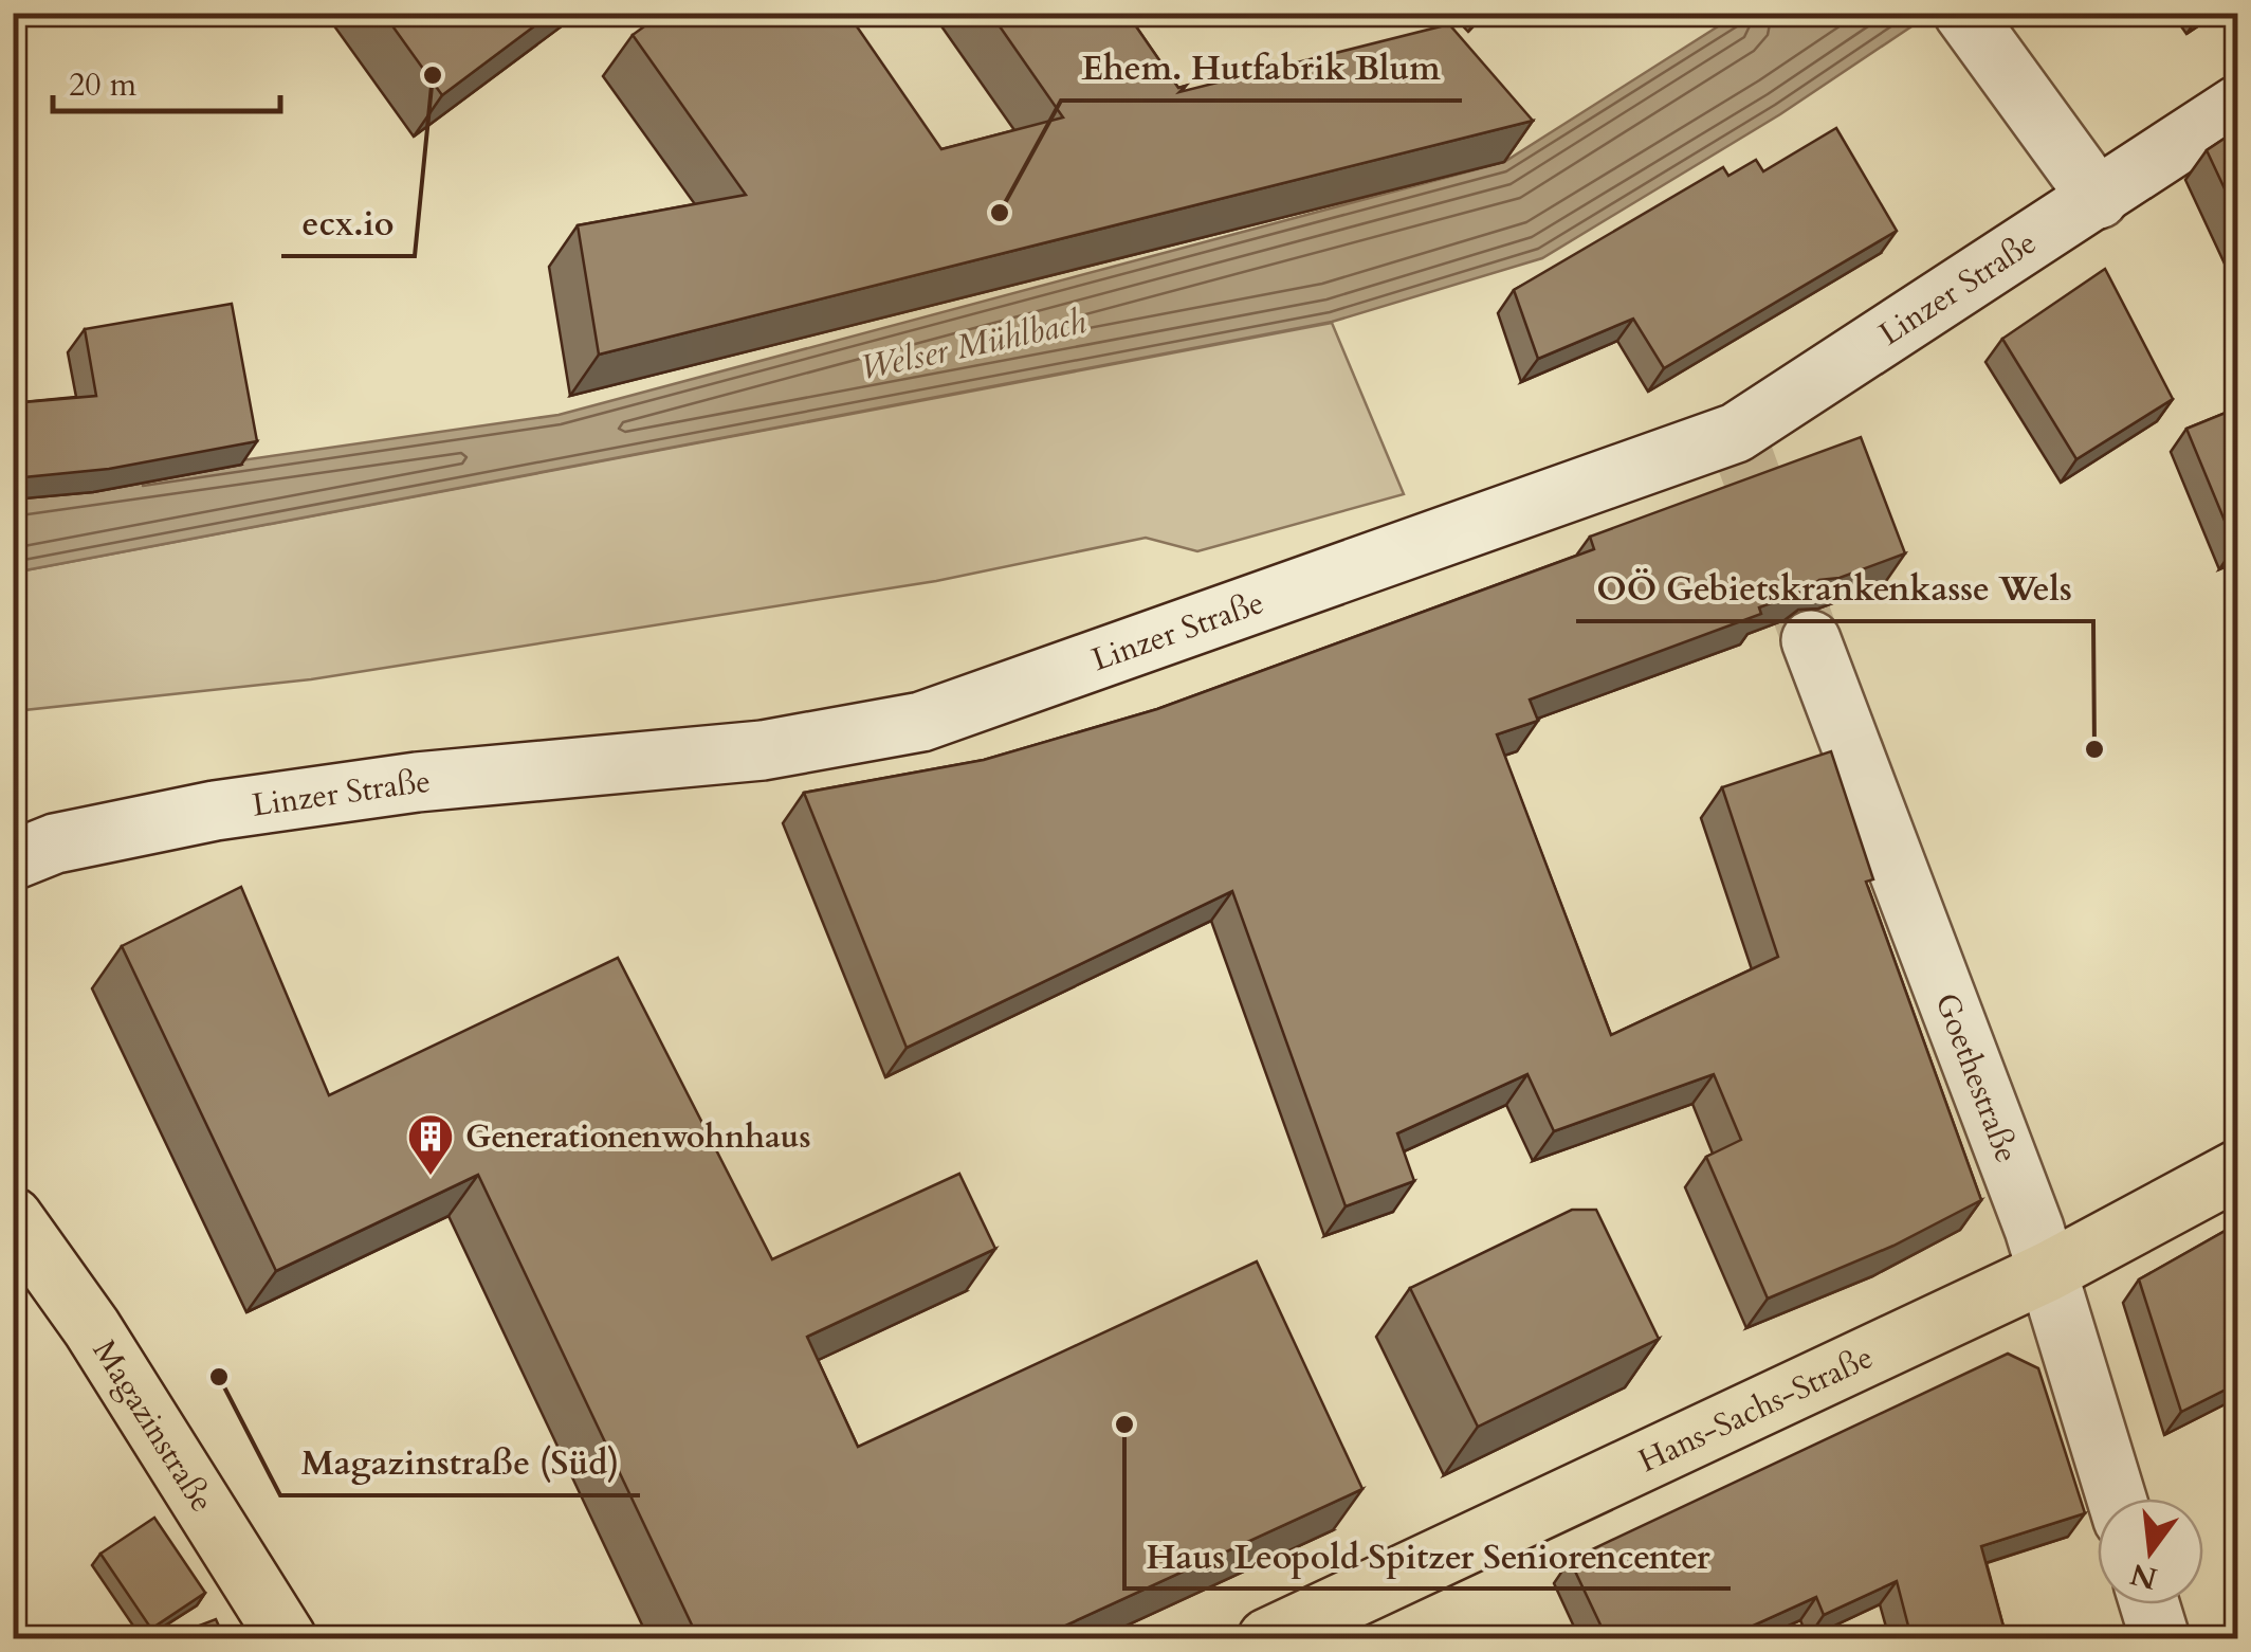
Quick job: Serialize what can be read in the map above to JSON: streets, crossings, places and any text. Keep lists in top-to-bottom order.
{
  "streets": {
    "main road": ["Hans-Sachs-Straße", "Magazinstraße"],
    "street": ["Linzer Straße", "Goethestraße"]
  },
  "crossings": [
    ["Goethestraße", "Hans-Sachs-Straße"]
  ],
  "water": ["Welser Mühlbach"],
  "places": {
    "other": [
      "ecx.io",
      "Ehem. Hutfabrik Blum",
      "OÖ Gebietskrankenkasse Wels",
      "Magazinstraße (Süd)",
      "Haus Leopold Spitzer Seniorencenter"
    ],
    "building": ["Generationenwohnhaus"]
  },
  "scale_bar": "20 m",
  "north": "bottom"
}
